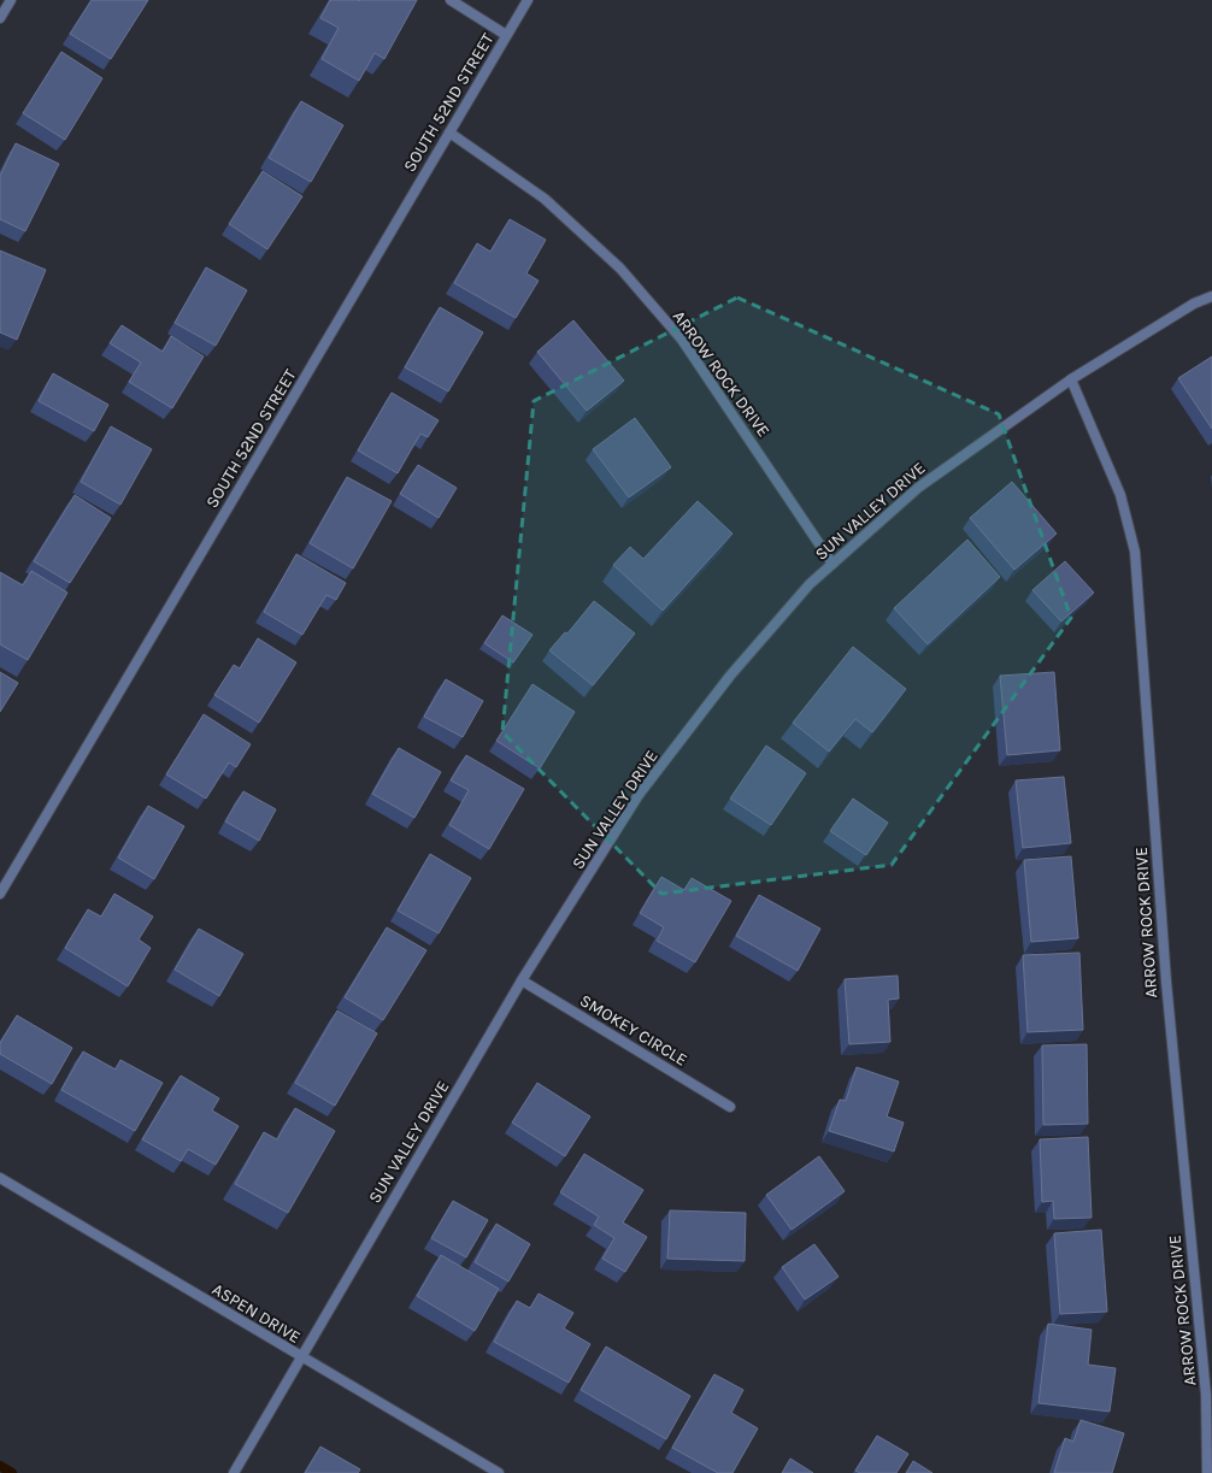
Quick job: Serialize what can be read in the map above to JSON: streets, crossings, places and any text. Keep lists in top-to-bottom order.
{
  "streets": {
    "street": [
      "SOUTH 52ND STREET",
      "ARROW ROCK DRIVE",
      "SUN VALLEY DRIVE",
      "SMOKEY CIRCLE",
      "ASPEN DRIVE"
    ]
  },
  "crossings": [
    ["SOUTH 52ND STREET", "ARROW ROCK DRIVE"],
    ["ARROW ROCK DRIVE", "SUN VALLEY DRIVE"],
    ["SUN VALLEY DRIVE", "SMOKEY CIRCLE"],
    ["SUN VALLEY DRIVE", "ASPEN DRIVE"]
  ]
}
